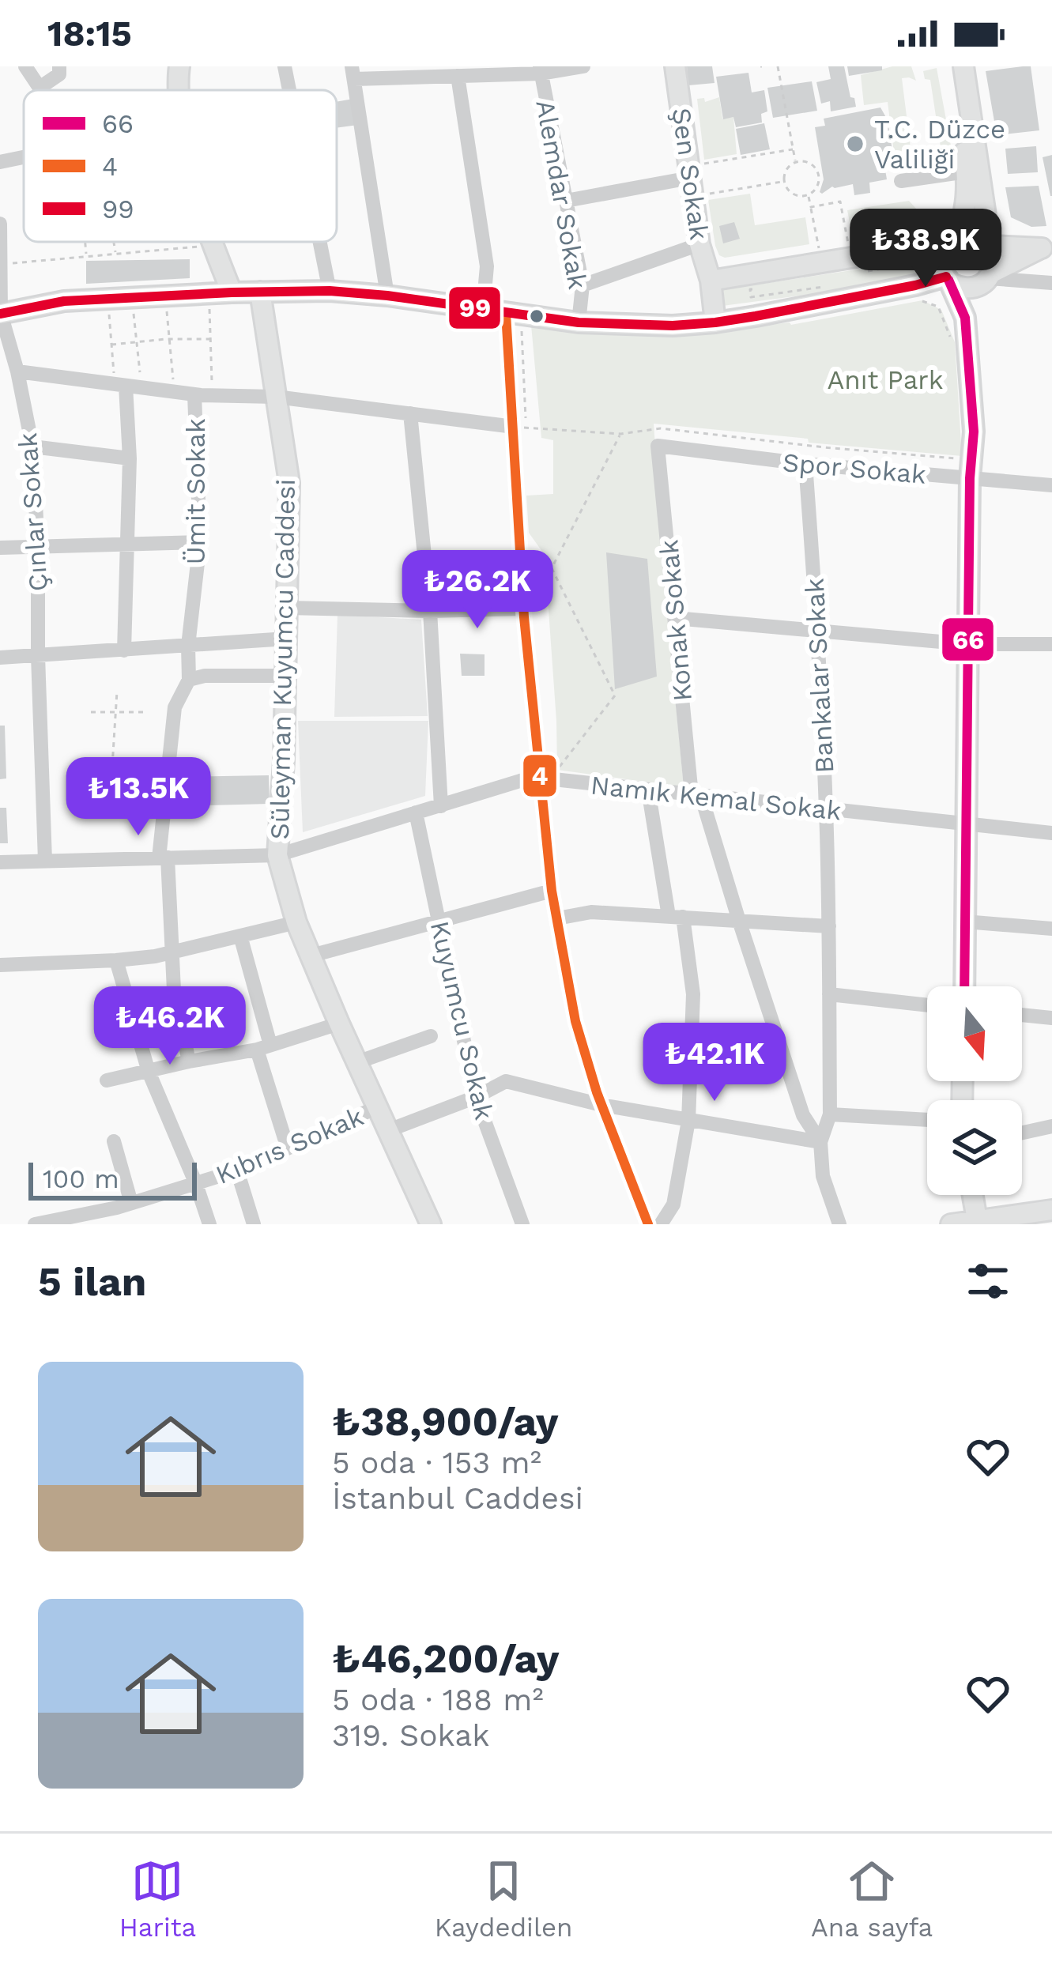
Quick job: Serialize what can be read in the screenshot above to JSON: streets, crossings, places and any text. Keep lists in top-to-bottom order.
{
  "streets": {
    "main road": ["Şen Sokak", "Süleyman Kuyumcu Caddesi"],
    "street": [
      "Alemdar Sokak",
      "Spor Sokak",
      "Ümit Sokak",
      "Çınlar Sokak",
      "Konak Sokak",
      "Bankalar Sokak",
      "Namık Kemal Sokak",
      "Kuyumcu Sokak",
      "Kıbrıs Sokak"
    ]
  },
  "crossings": [
    ["Spor Sokak", "Konak Sokak"],
    ["Spor Sokak", "Bankalar Sokak"],
    ["Çınlar Sokak", "Namık Kemal Sokak"],
    ["Konak Sokak", "Bankalar Sokak"],
    ["Konak Sokak", "Namık Kemal Sokak"],
    ["Süleyman Kuyumcu Caddesi", "Namık Kemal Sokak"],
    ["Süleyman Kuyumcu Caddesi", "Kıbrıs Sokak"],
    ["Bankalar Sokak", "Namık Kemal Sokak"],
    ["Namık Kemal Sokak", "Kuyumcu Sokak"]
  ],
  "parks": ["Anıt Park"],
  "places": ["T.C. Düzce Valiliği"],
  "lines": ["transit line 99", "transit line 66", "transit line 4"],
  "legend": ["66", "4", "99"],
  "scale_bar": "100 m",
  "north": "bottom",
  "page": {
    "status": "18:15",
    "price": [
      "₺38.9K",
      "₺26.2K",
      "₺13.5K",
      "₺46.2K",
      "₺42.1K"
    ],
    "scale": "100 m",
    "heading": "5 ilan",
    "list": [
      {
        "name": "₺38,900/ay",
        "note": "5 oda · 153 m² · İstanbul Caddesi"
      },
      {
        "name": "₺46,200/ay",
        "note": "5 oda · 188 m² · 319. Sokak"
      }
    ],
    "tabs": ["Harita", "Kaydedilen", "Ana sayfa"]
  }
}
